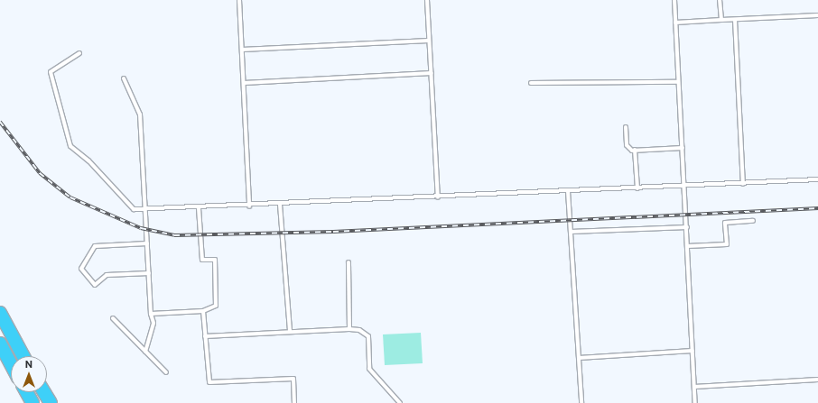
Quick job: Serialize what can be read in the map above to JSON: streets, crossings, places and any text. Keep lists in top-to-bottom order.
{
  "north": "top"
}
